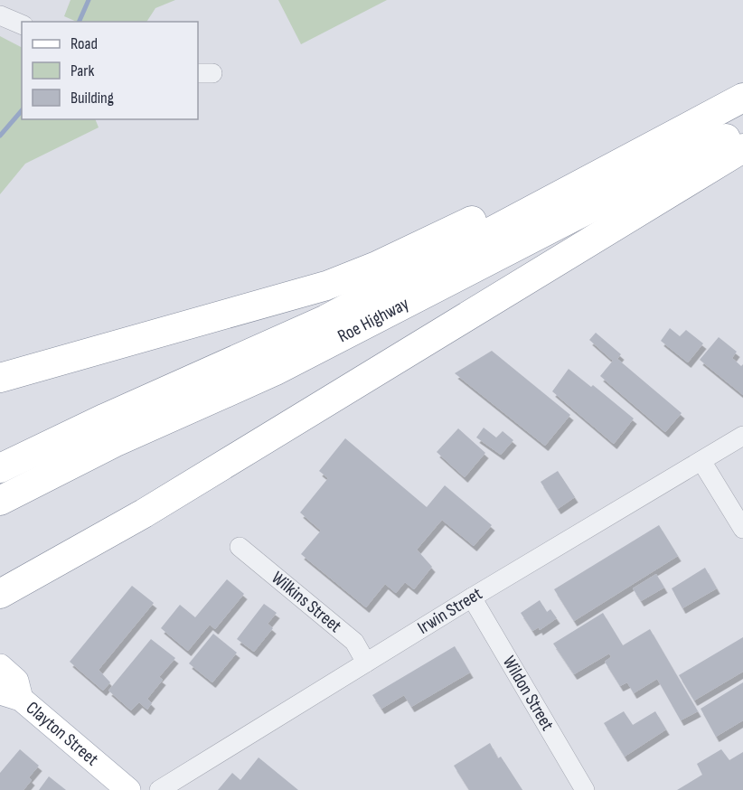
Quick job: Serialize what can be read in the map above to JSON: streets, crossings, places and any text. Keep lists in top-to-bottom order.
{
  "streets": {
    "highway": ["Roe Highway"],
    "main road": ["Clayton Street"],
    "street": ["Wilkins Street", "Irwin Street", "Wildon Street"]
  },
  "crossings": [
    ["Wilkins Street", "Irwin Street"],
    ["Irwin Street", "Wildon Street"]
  ],
  "legend": ["Road", "Park", "Building"]
}
